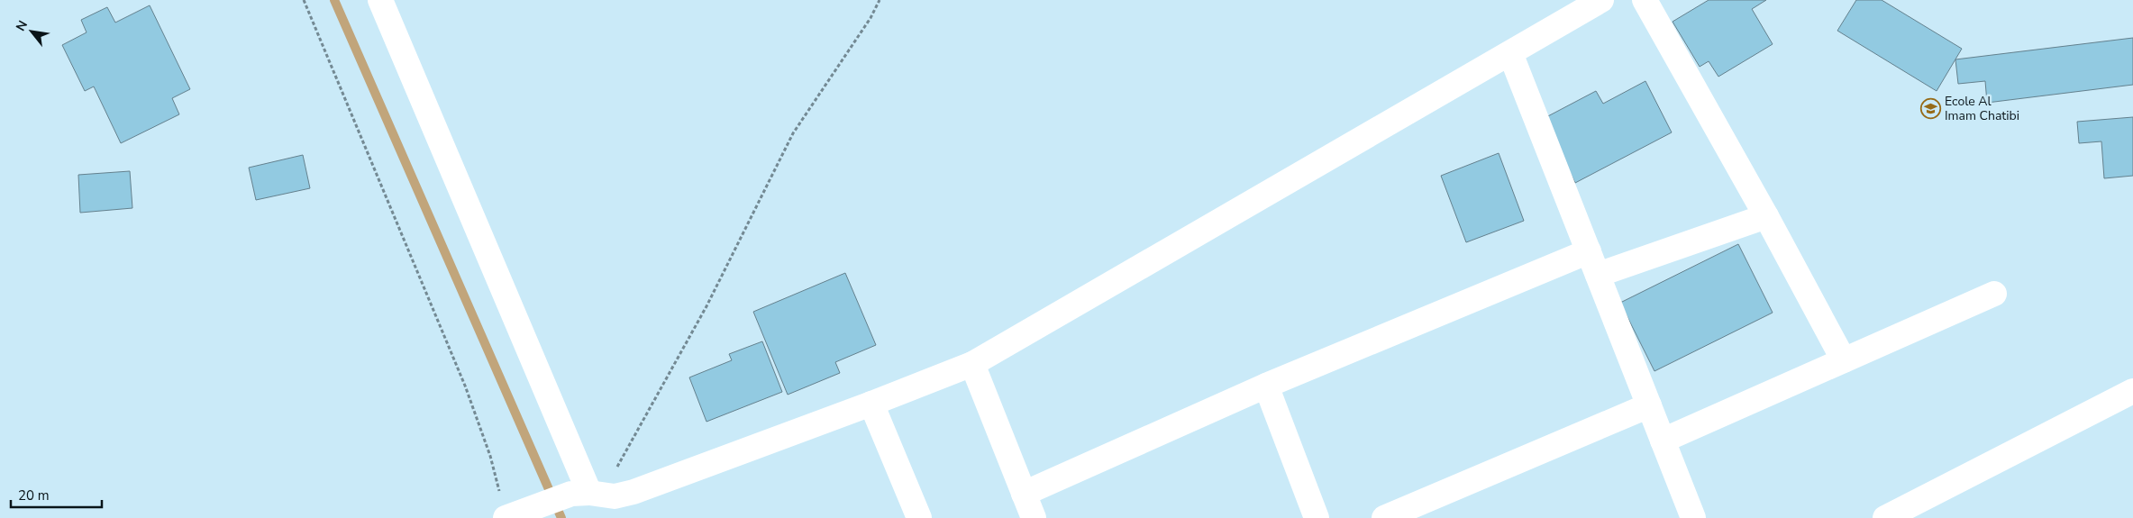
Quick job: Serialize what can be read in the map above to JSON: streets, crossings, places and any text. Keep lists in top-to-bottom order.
{
  "places": {
    "school or university": ["Ecole Al Imam Chatibi"]
  },
  "scale_bar": "20 m",
  "north": "top left"
}
